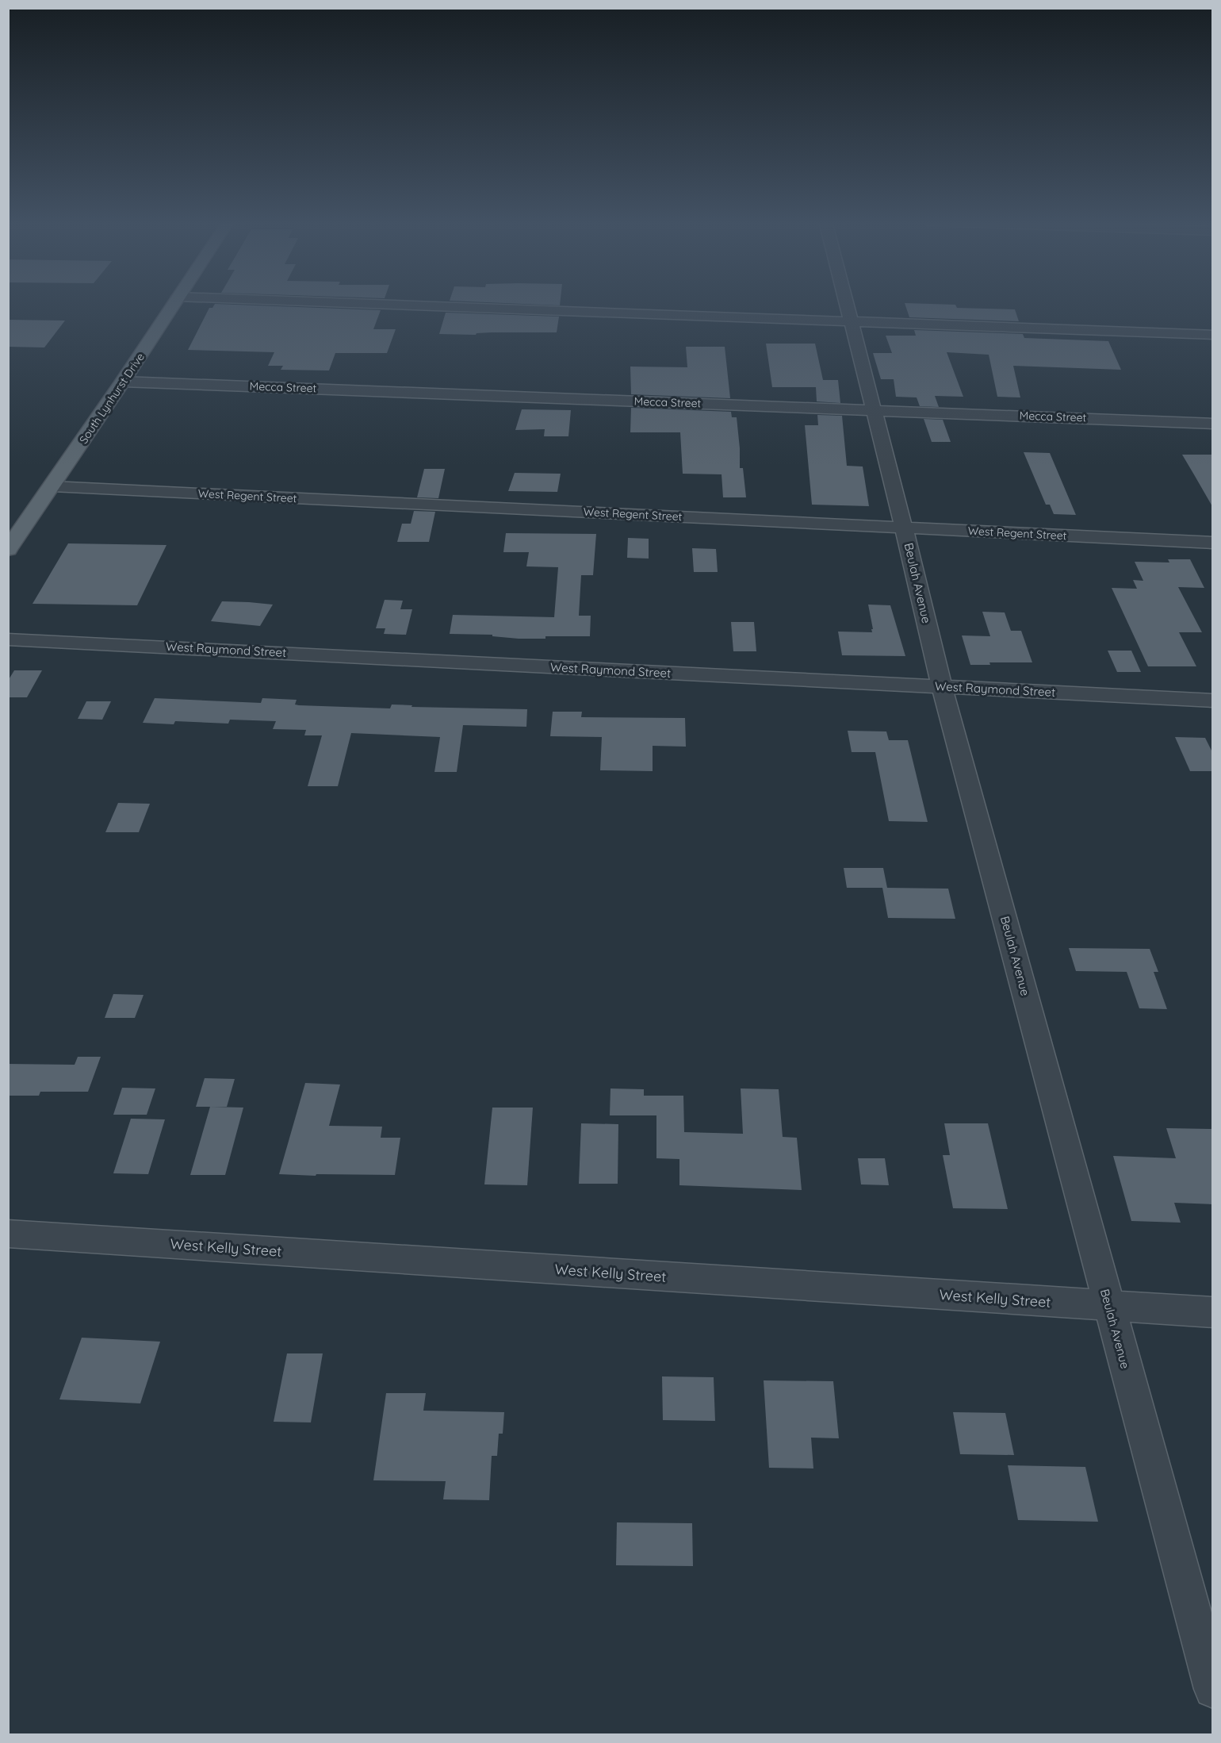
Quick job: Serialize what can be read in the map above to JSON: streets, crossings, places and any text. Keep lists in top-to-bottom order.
{
  "streets": {
    "main road": ["South Lynhurst Drive"],
    "street": [
      "Mecca Street",
      "West Regent Street",
      "Beulah Avenue",
      "West Raymond Street",
      "West Kelly Street"
    ]
  },
  "crossings": [
    ["Mecca Street", "South Lynhurst Drive"],
    ["Mecca Street", "Beulah Avenue"],
    ["South Lynhurst Drive", "West Regent Street"],
    ["West Regent Street", "Beulah Avenue"],
    ["Beulah Avenue", "West Raymond Street"],
    ["Beulah Avenue", "West Kelly Street"]
  ]
}
